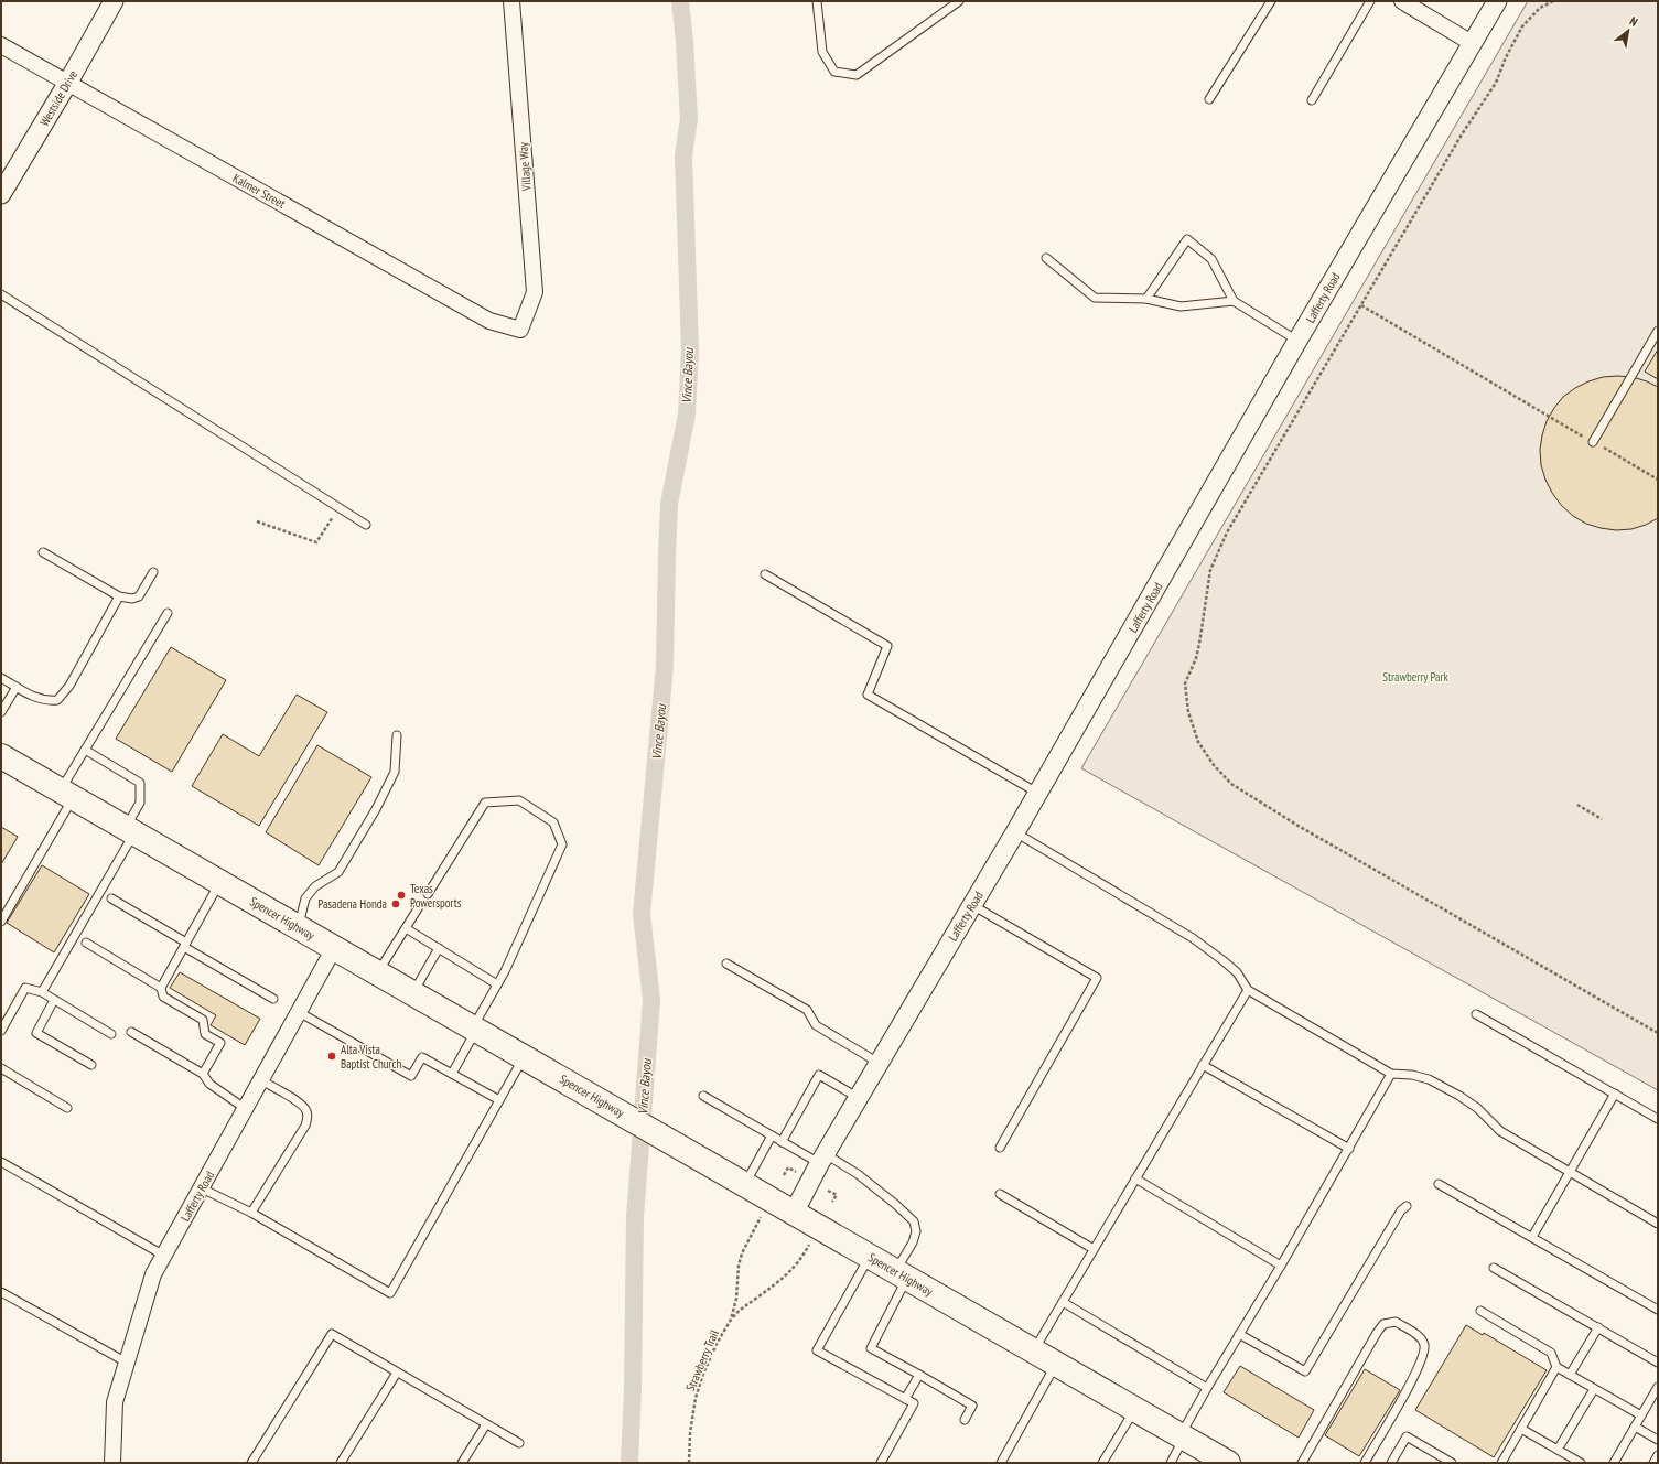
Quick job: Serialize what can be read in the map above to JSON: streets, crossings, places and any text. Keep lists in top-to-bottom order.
{
  "streets": {
    "main road": ["Spencer Highway"],
    "street": [
      "Westside Drive",
      "Village Way",
      "Kalmer Street",
      "Lafferty Road"
    ],
    "path": ["Strawberry Trail"]
  },
  "crossings": [
    ["Westside Drive", "Kalmer Street"],
    ["Village Way", "Kalmer Street"],
    ["Lafferty Road", "Spencer Highway"]
  ],
  "water": ["Vince Bayou"],
  "parks": ["Strawberry Park"],
  "places": ["Texas Powersports", "Pasadena Honda", "Alta Vista Baptist Church"],
  "north": "top right"
}
